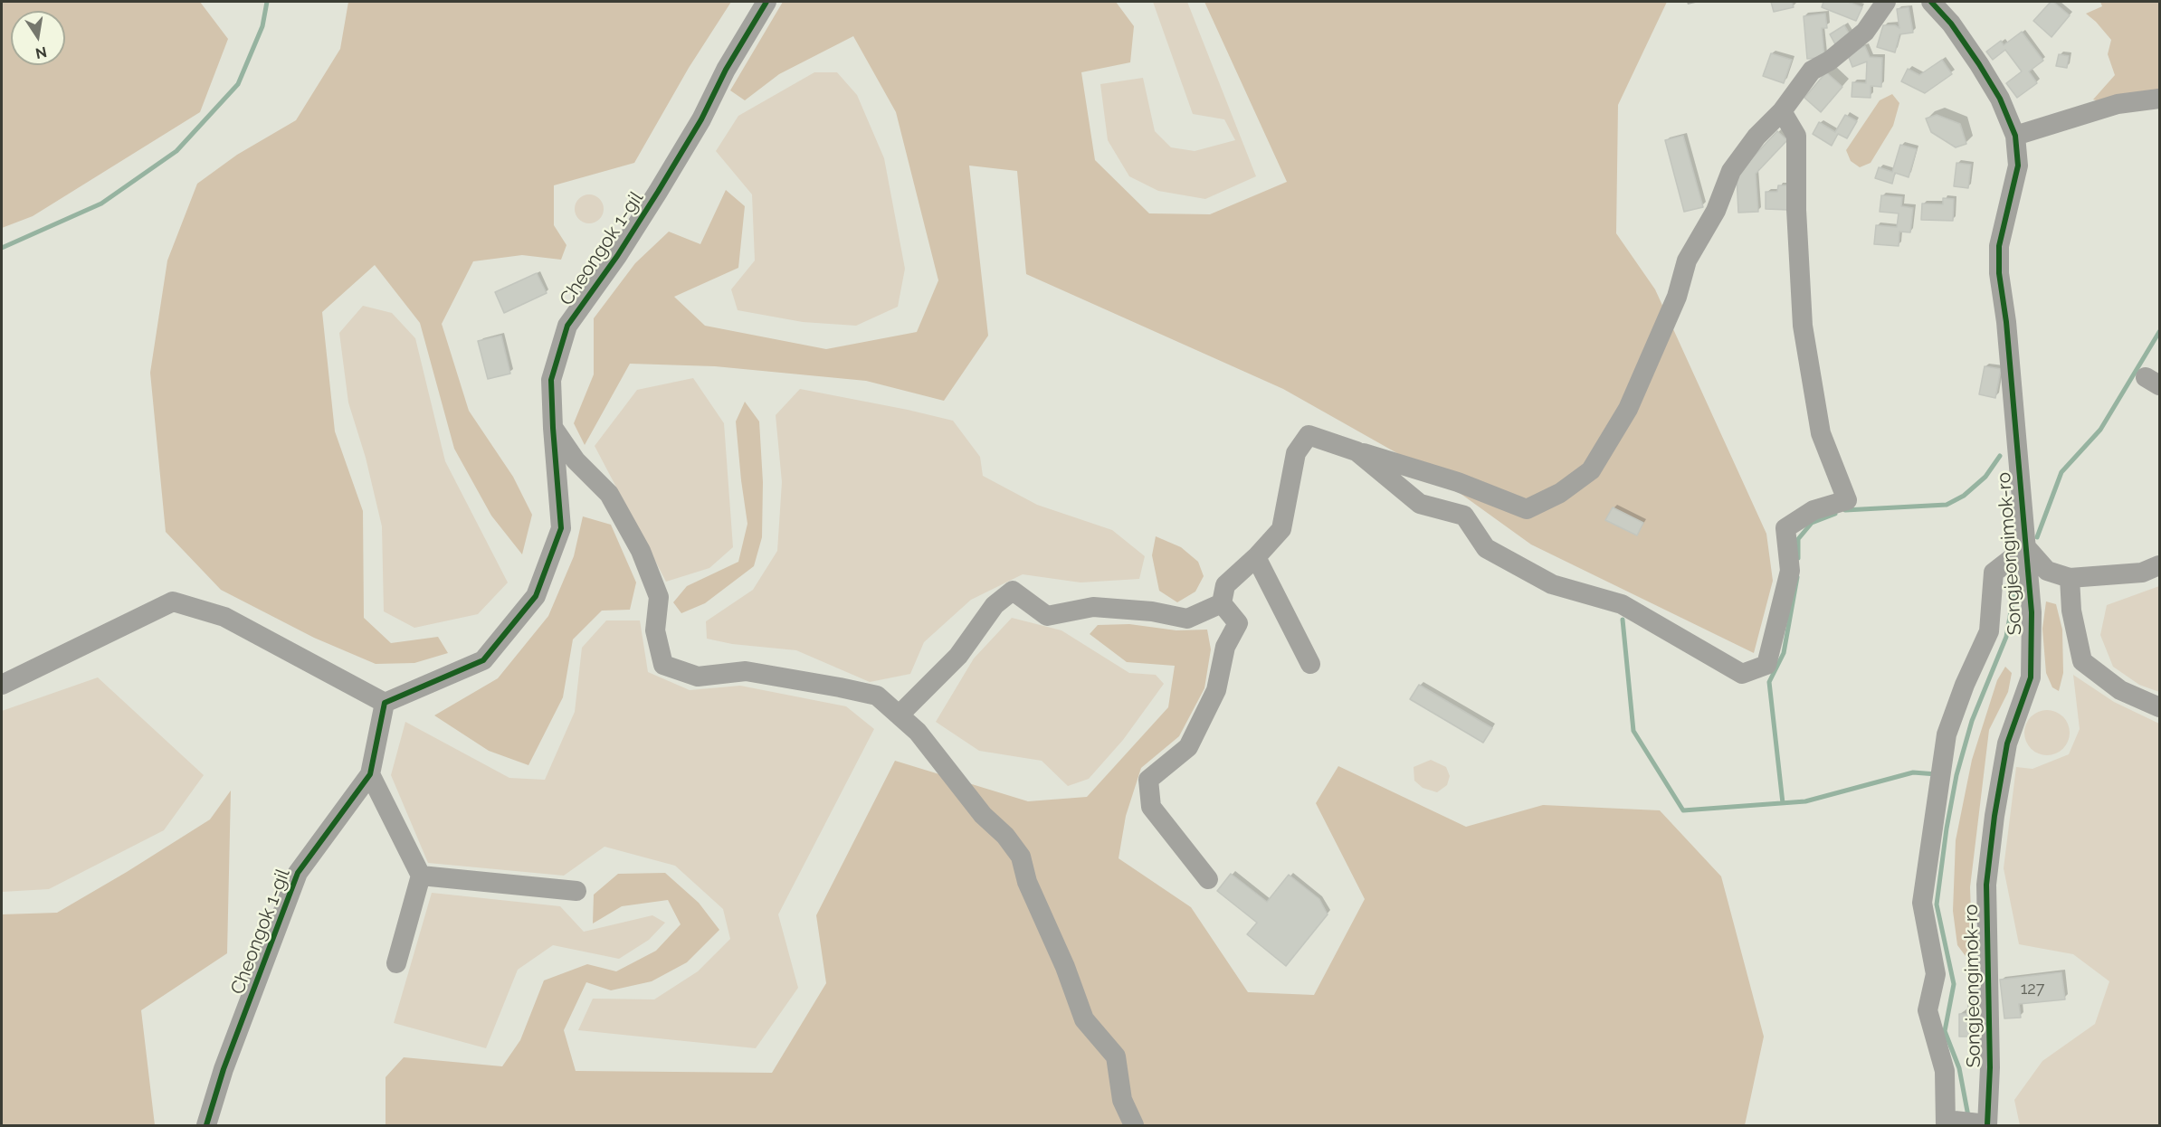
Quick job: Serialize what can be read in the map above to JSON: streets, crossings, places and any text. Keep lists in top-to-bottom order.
{
  "streets": {
    "street": ["Cheongok 1-gil", "Songjeongimok-ro"]
  },
  "house_numbers": ["127"],
  "north": "bottom"
}
